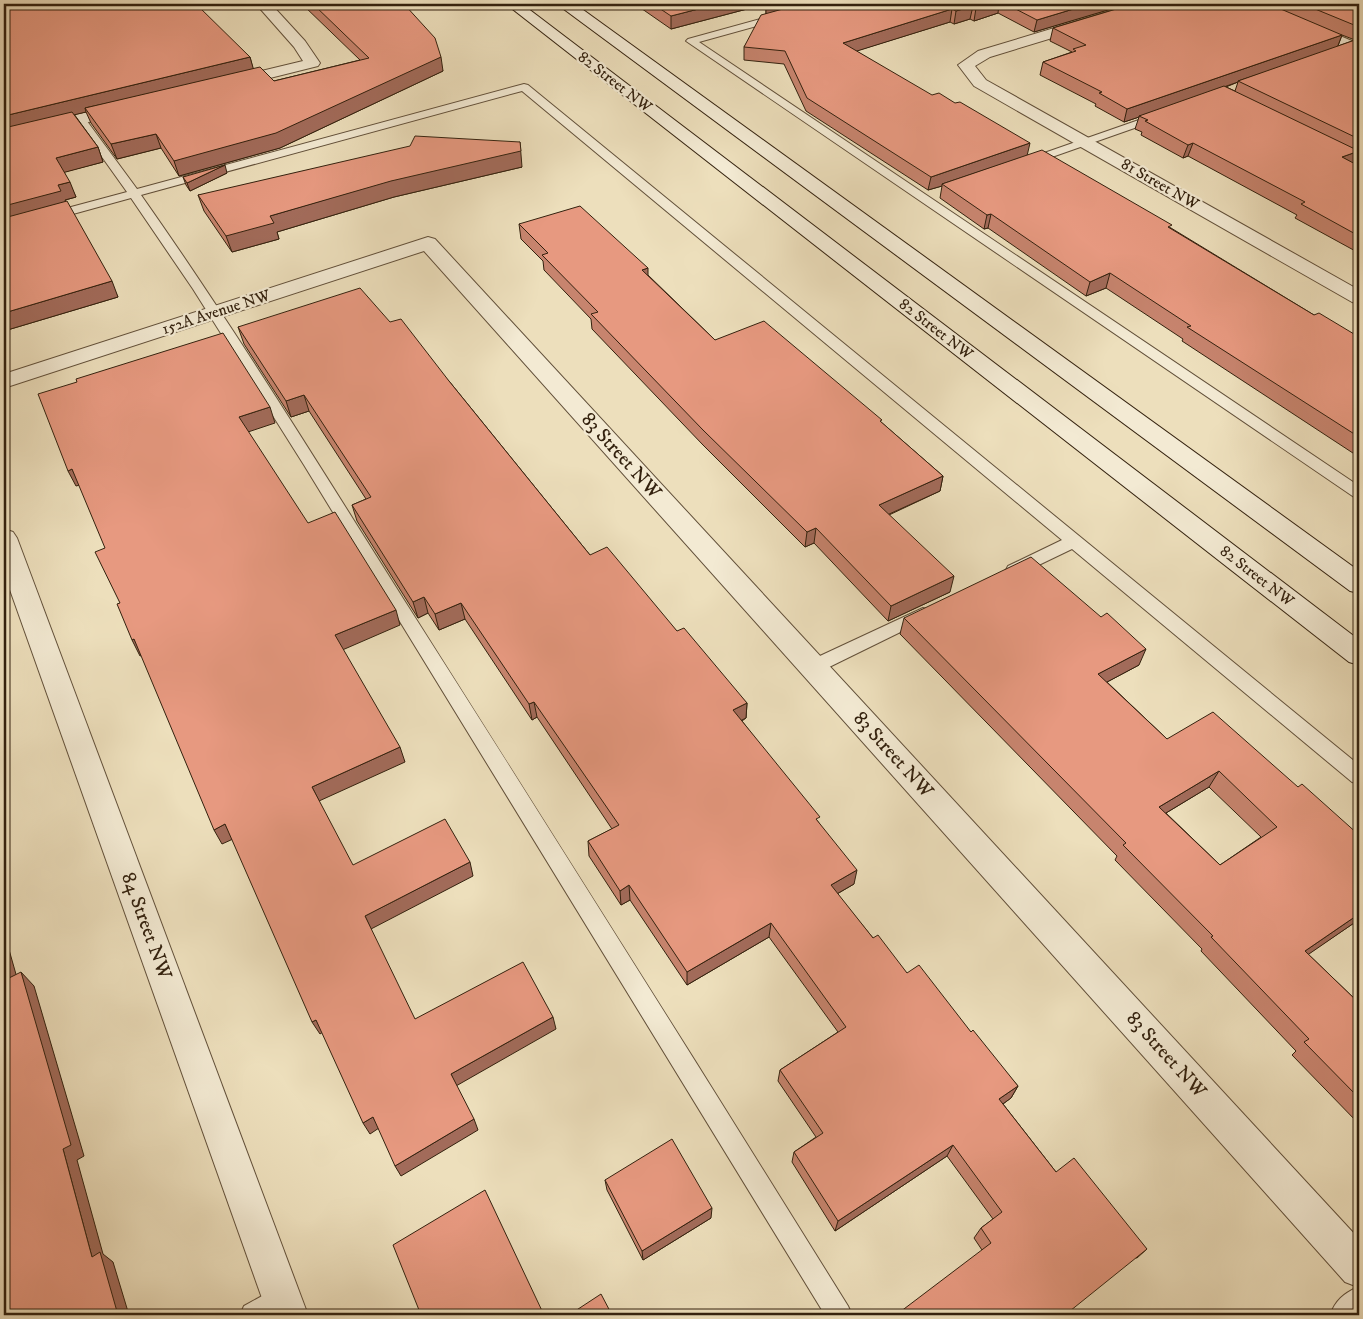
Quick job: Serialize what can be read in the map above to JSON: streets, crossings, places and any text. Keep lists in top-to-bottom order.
{
  "streets": {
    "street": [
      "82 Street NW",
      "81 Street NW",
      "152A Avenue NW",
      "83 Street NW",
      "84 Street NW"
    ]
  },
  "crossings": [
    ["152A Avenue NW", "83 Street NW"]
  ]
}
